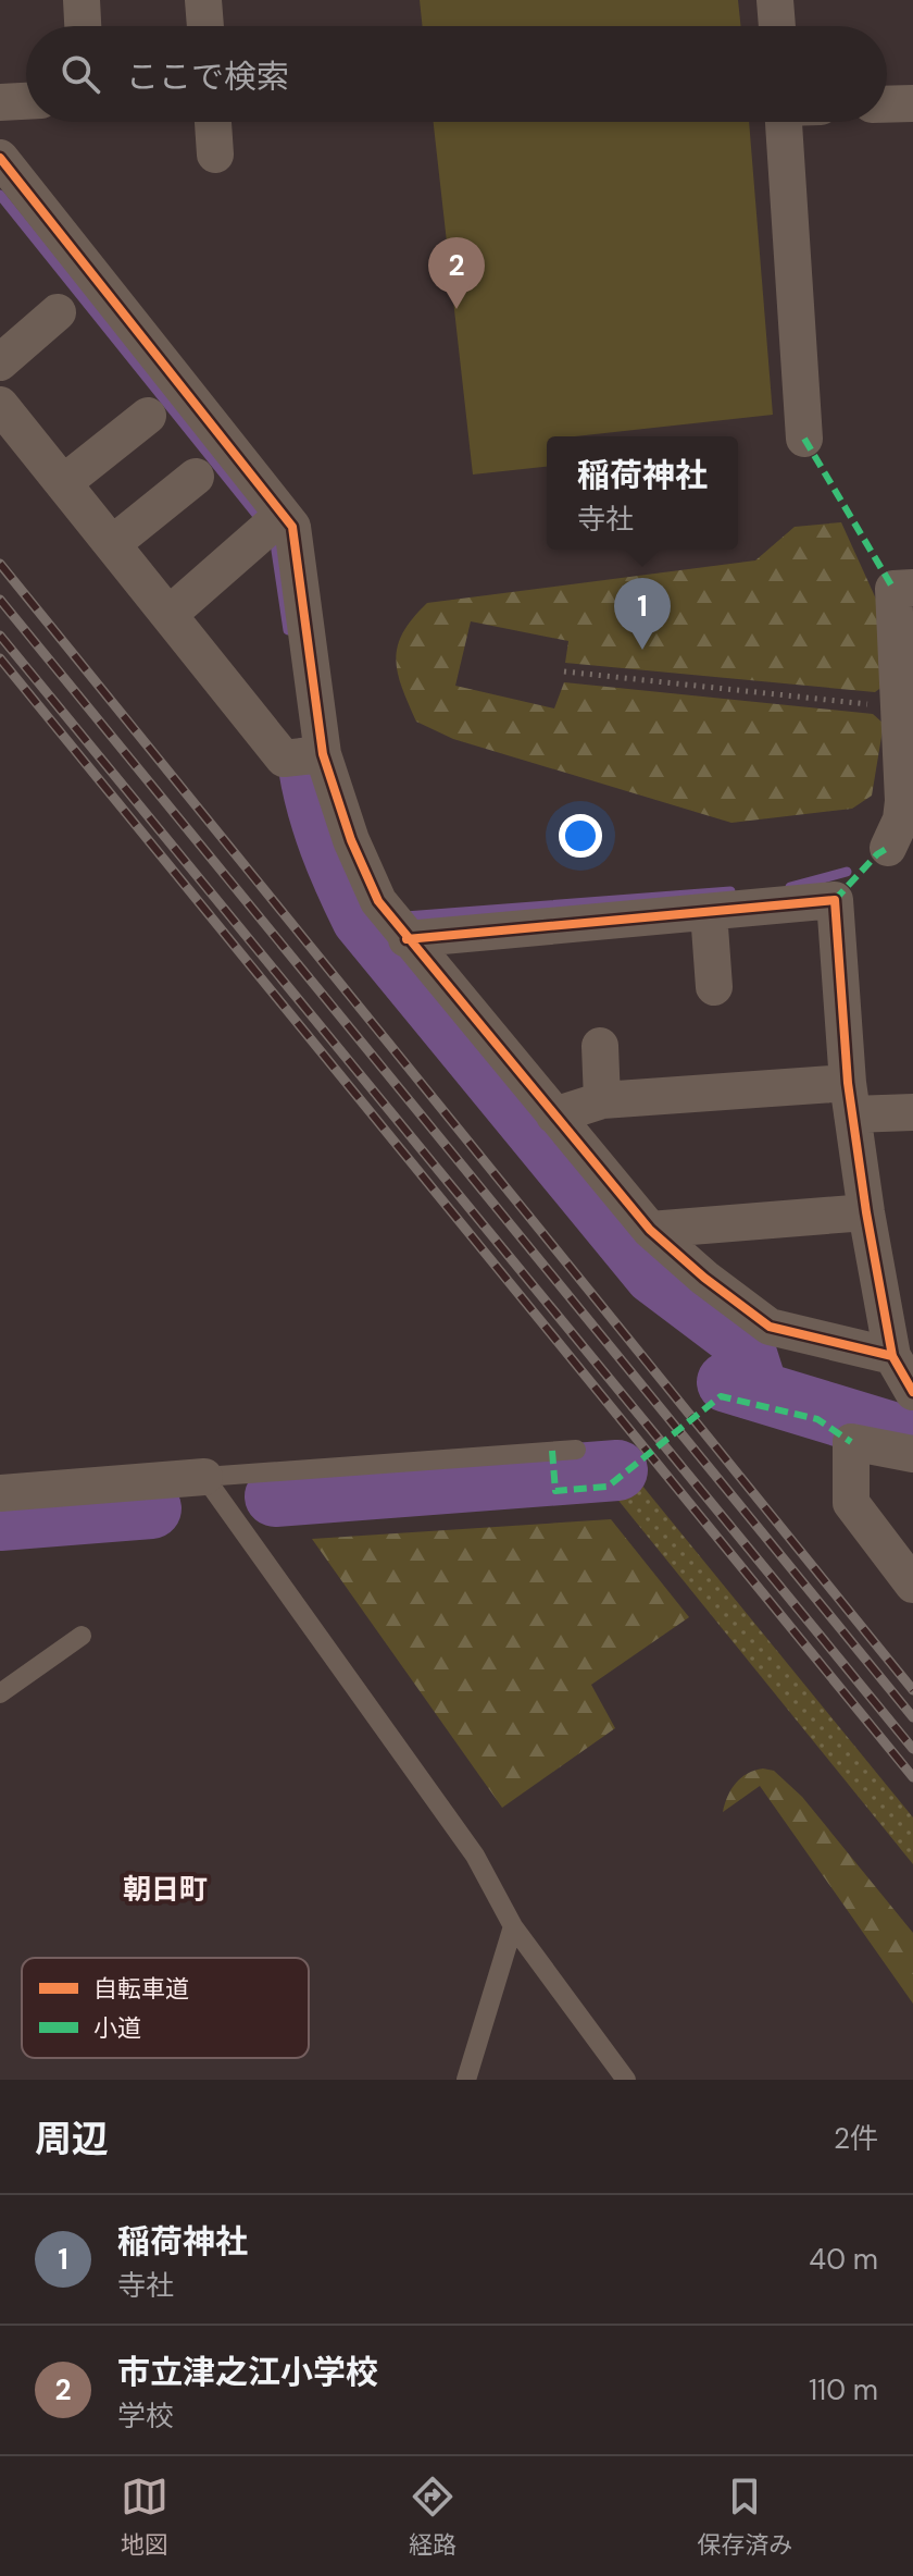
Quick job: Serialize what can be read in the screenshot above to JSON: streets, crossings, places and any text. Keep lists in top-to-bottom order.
{
  "districts": ["朝日町"],
  "legend": ["自転車道", "小道"],
  "page": {
    "search": "ここで検索",
    "pins": ["2", "1"],
    "popup": ["稲荷神社", "寺社"],
    "heading": ["周辺", "2件"],
    "list": [
      {
        "mark": "1",
        "name": "稲荷神社",
        "note": "寺社",
        "value": "40 m"
      },
      {
        "mark": "2",
        "name": "市立津之江小学校",
        "note": "学校",
        "value": "110 m"
      }
    ],
    "nav": ["地図", "経路", "保存済み"]
  }
}
